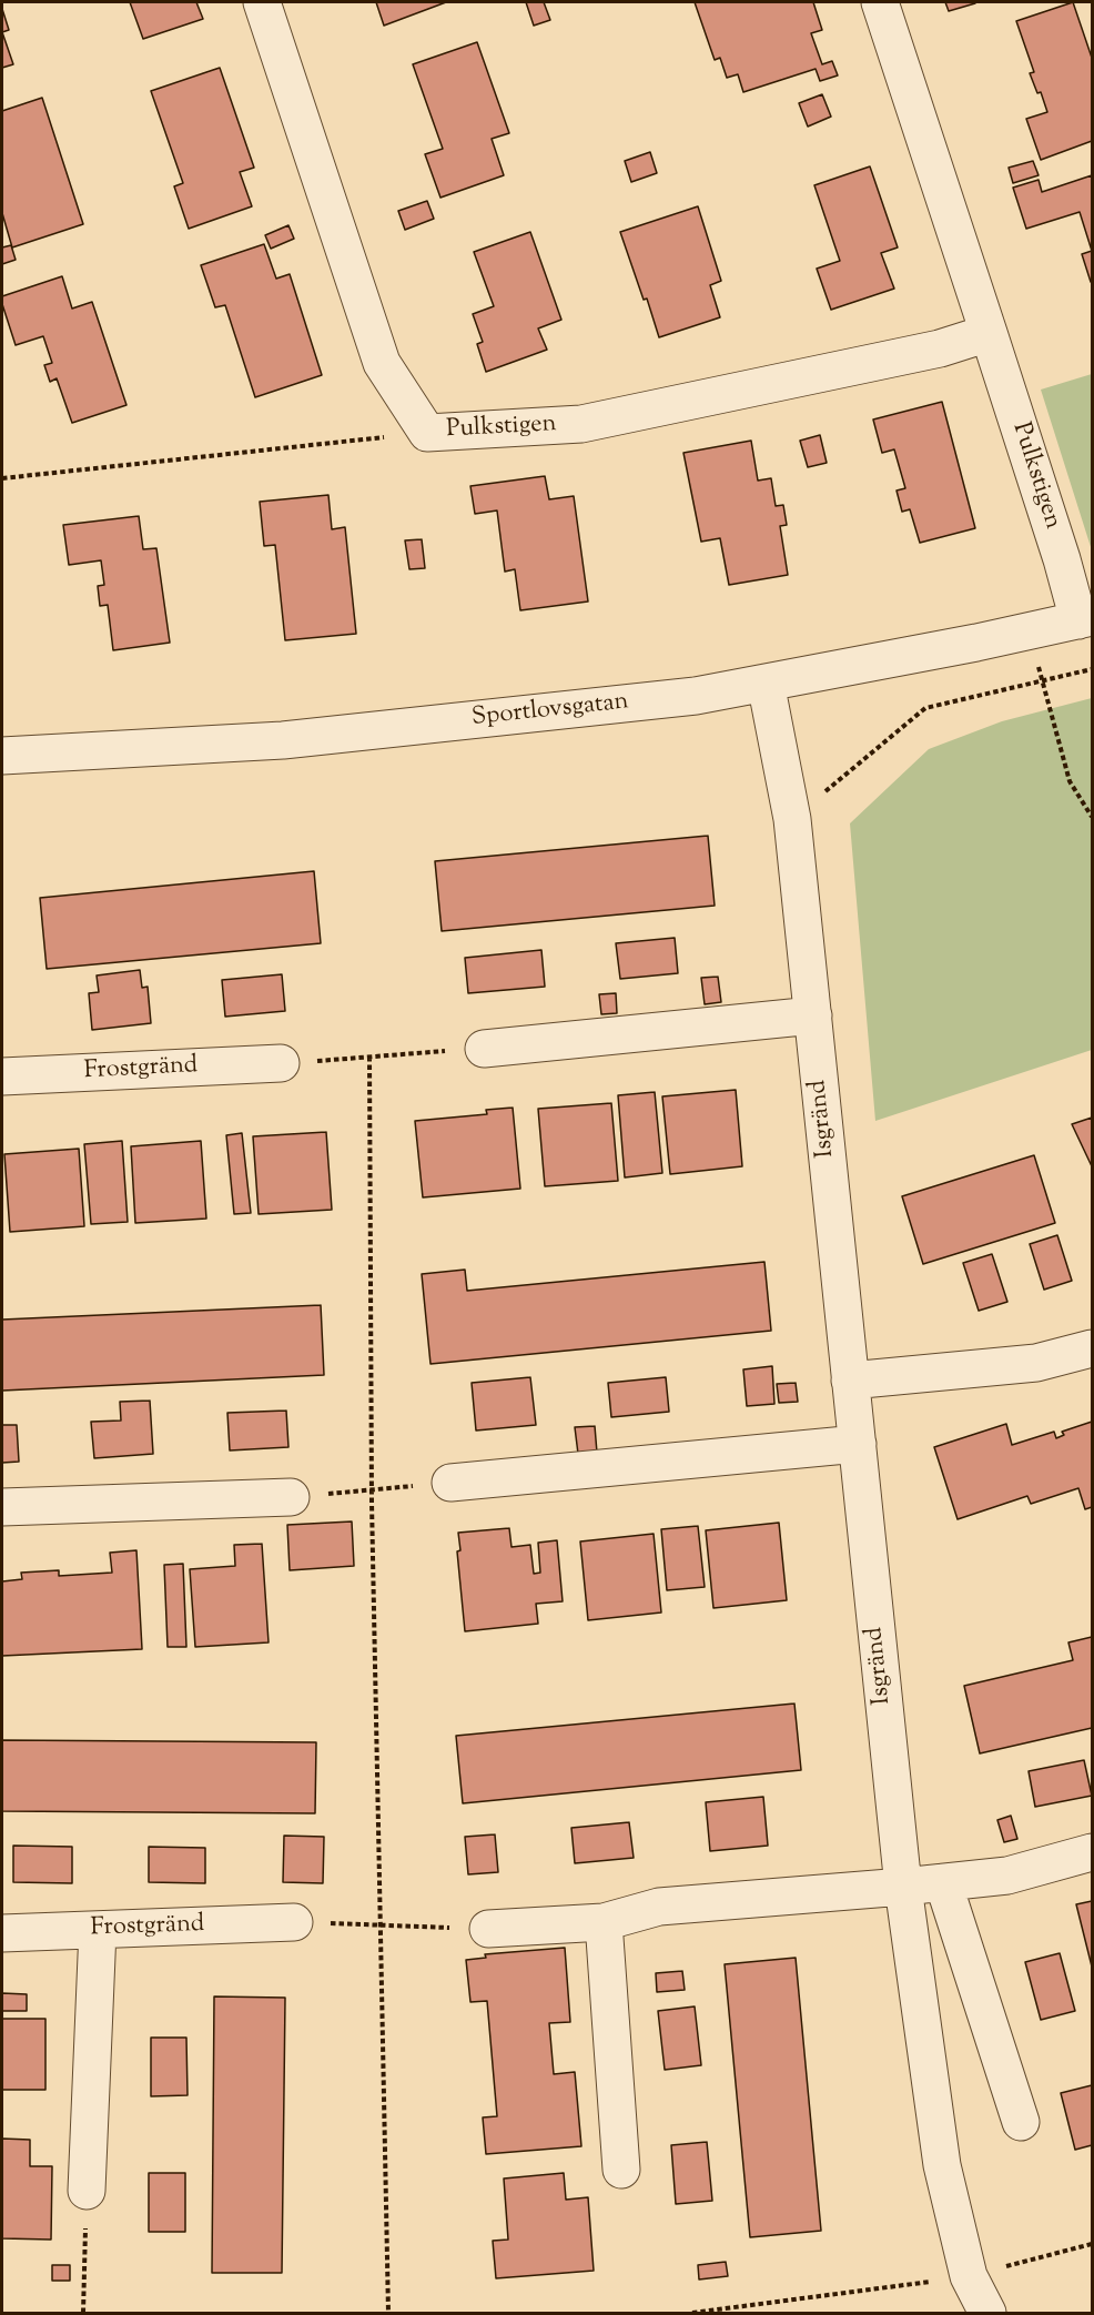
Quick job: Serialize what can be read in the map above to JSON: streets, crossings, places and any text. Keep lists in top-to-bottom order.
{
  "streets": {
    "street": [
      "Pulkstigen",
      "Sportlovsgatan",
      "Frostgränd",
      "Isgränd"
    ]
  },
  "crossings": [
    ["Pulkstigen", "Sportlovsgatan"],
    ["Sportlovsgatan", "Isgränd"]
  ]
}
